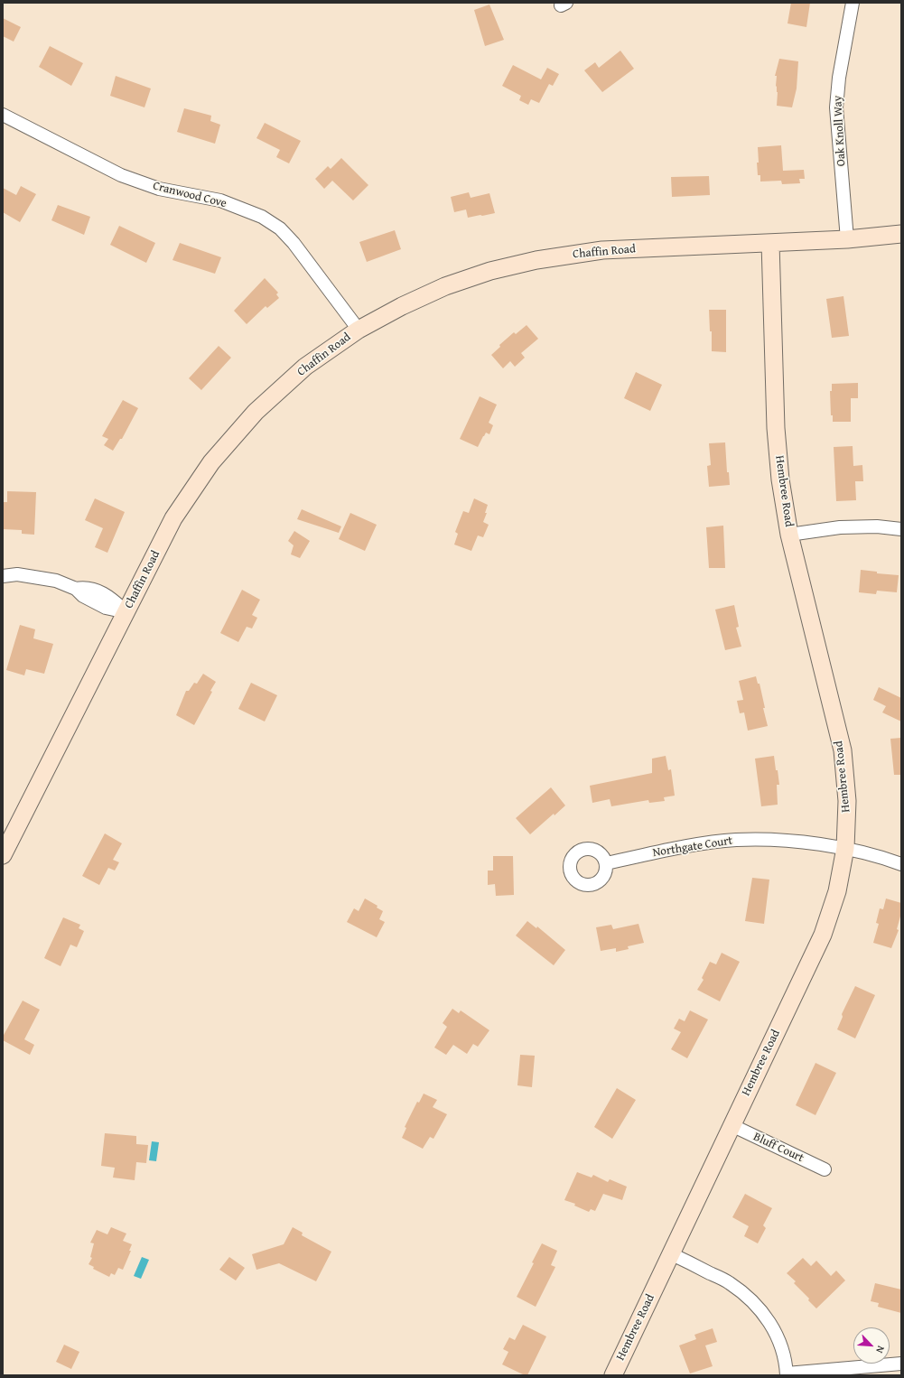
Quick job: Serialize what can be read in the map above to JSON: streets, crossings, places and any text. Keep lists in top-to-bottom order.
{
  "streets": {
    "street": [
      "Oak Knoll Way",
      "Cranwood Cove",
      "Chaffin Road",
      "Hembree Road",
      "Northgate Court",
      "Bluff Court"
    ]
  },
  "crossings": [
    ["Oak Knoll Way", "Chaffin Road"],
    ["Cranwood Cove", "Chaffin Road"],
    ["Chaffin Road", "Hembree Road"],
    ["Hembree Road", "Northgate Court"],
    ["Hembree Road", "Bluff Court"]
  ],
  "north": "bottom right"
}
